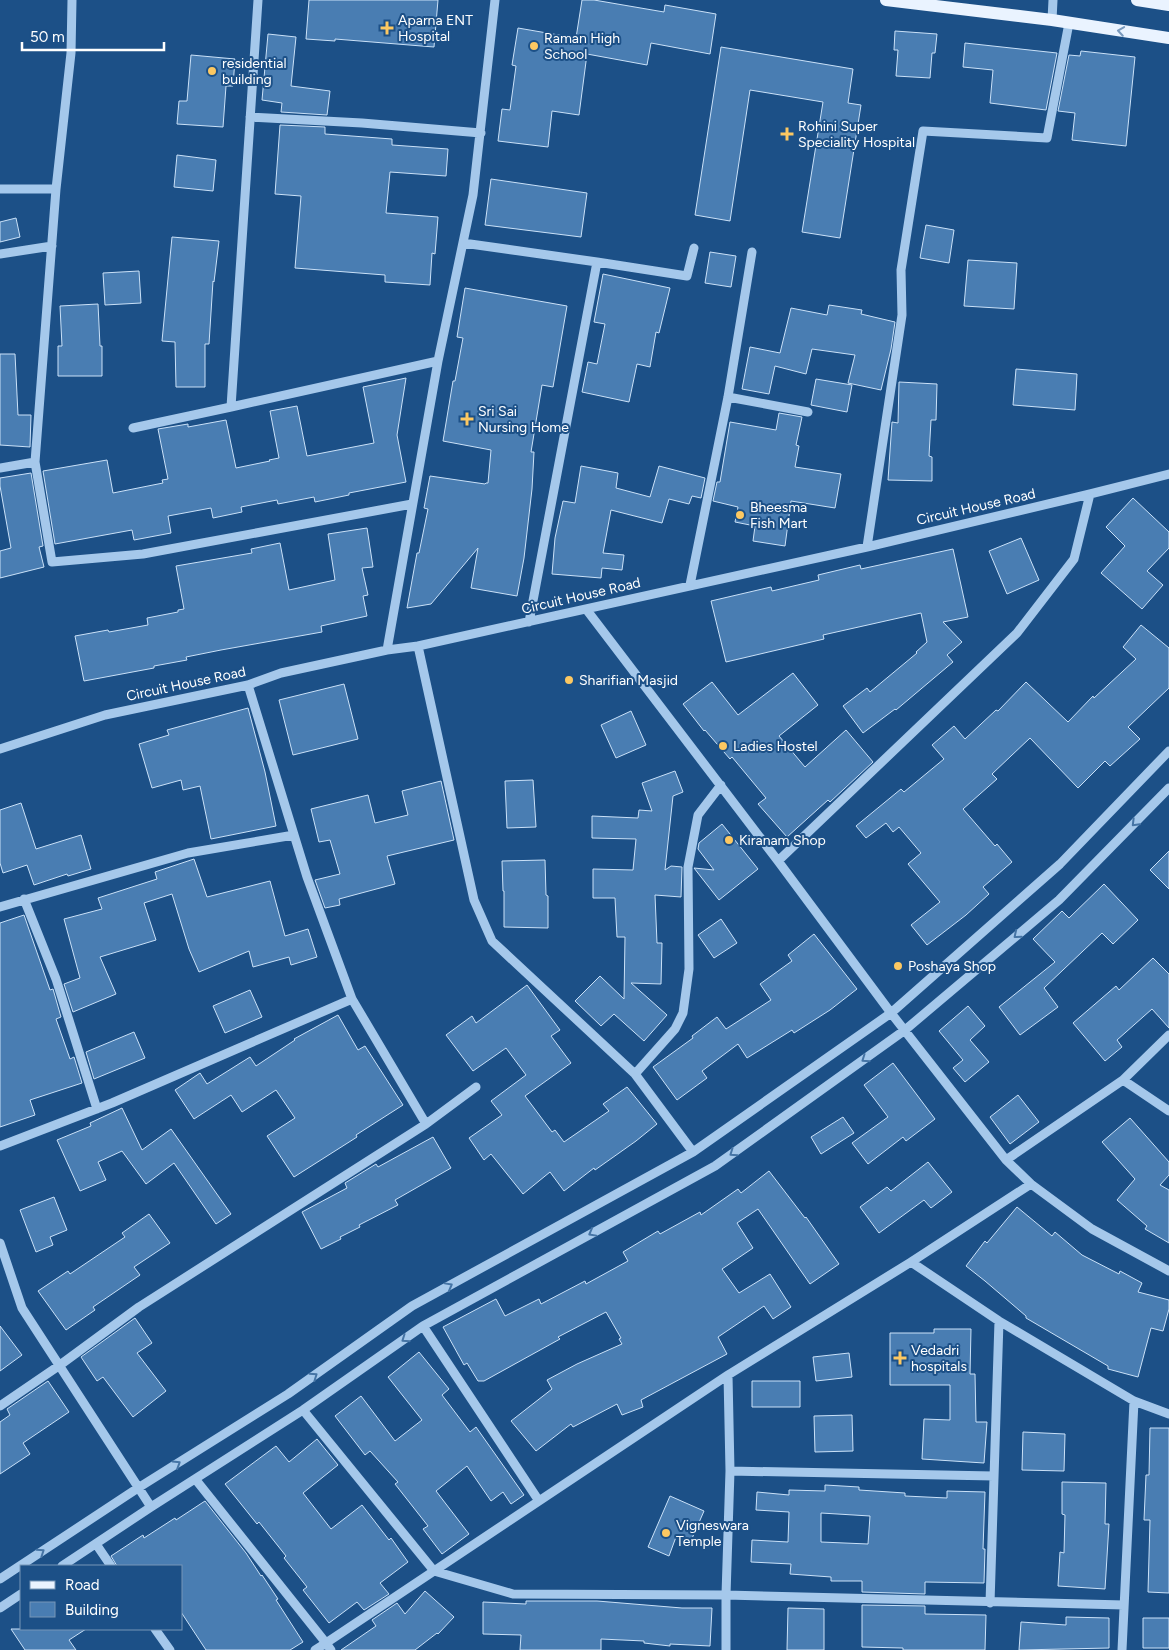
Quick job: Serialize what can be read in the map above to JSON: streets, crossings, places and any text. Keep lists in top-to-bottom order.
{
  "streets": {
    "street": ["Circuit House Road"]
  },
  "places": {
    "health": [
      "Aparna ENT Hospital",
      "Rohini Super Speciality Hospital",
      "Sri Sai Nursing Home",
      "Vedadri hospitals"
    ],
    "other": [
      "Raman High School",
      "residential building",
      "Bheesma Fish Mart",
      "Sharifian Masjid",
      "Ladies Hostel",
      "Kiranam Shop",
      "Poshaya Shop",
      "Vigneswara Temple"
    ]
  },
  "legend": ["Road", "Building"],
  "scale_bar": "50 m"
}
